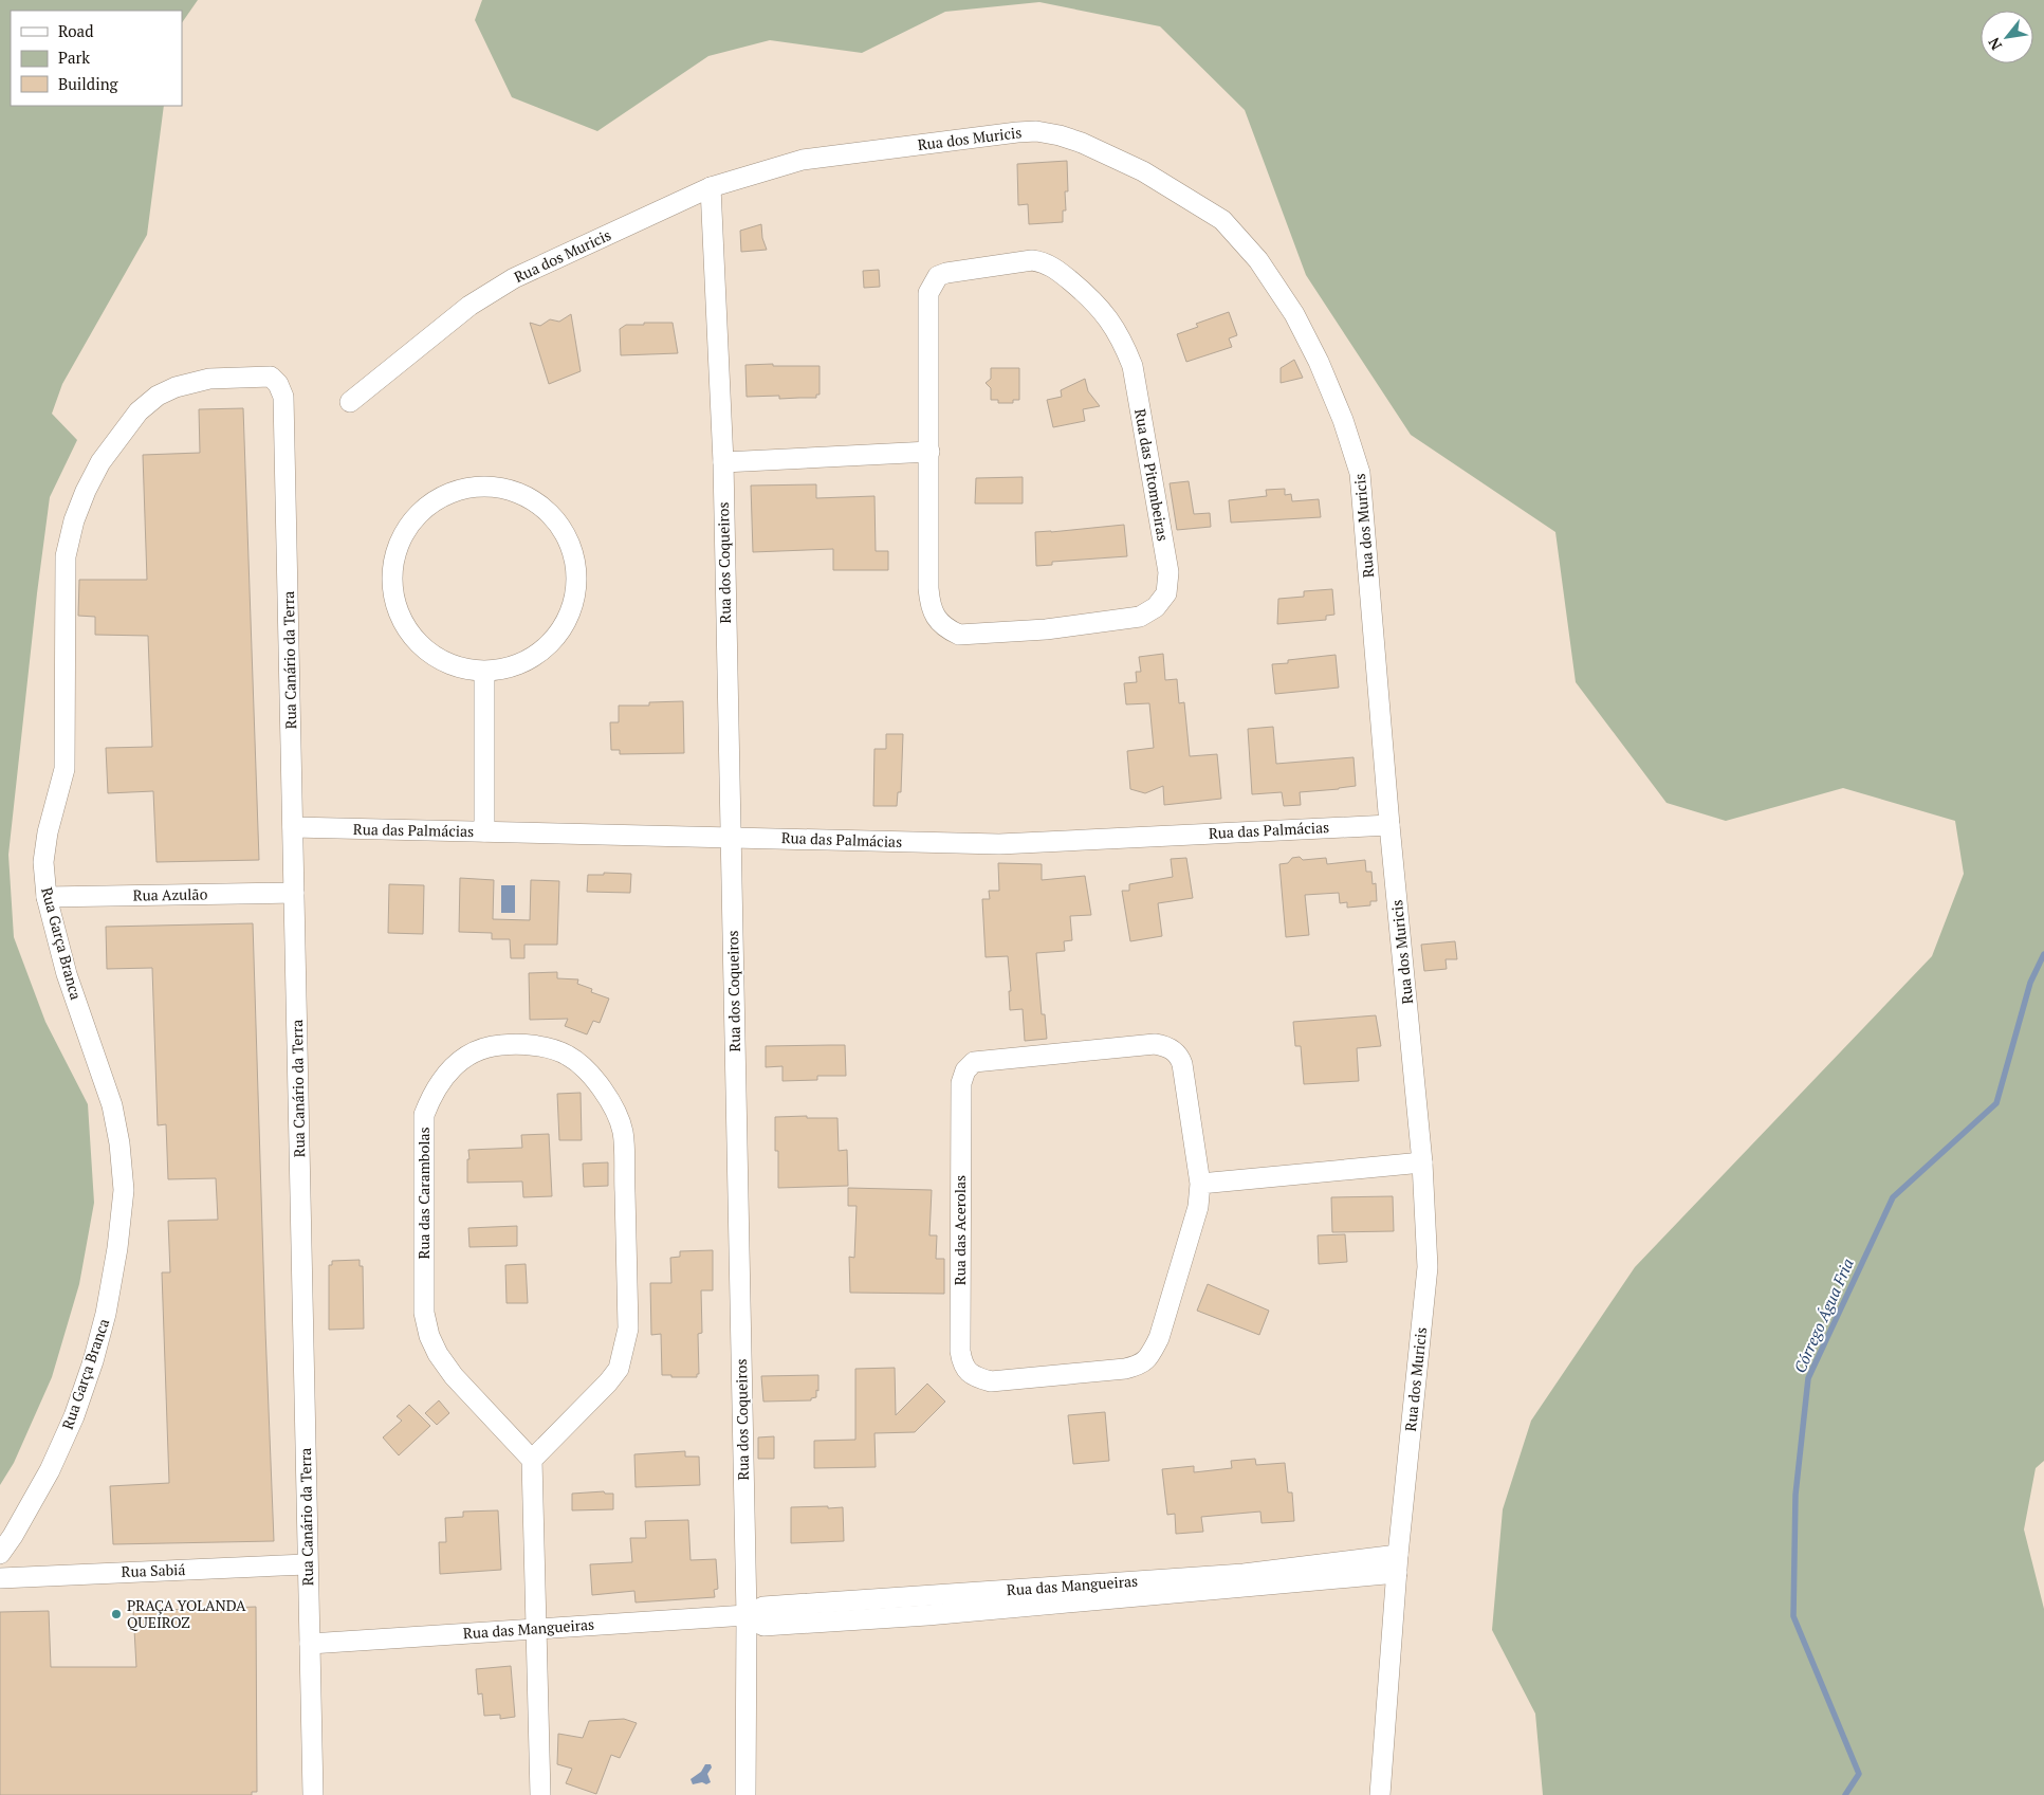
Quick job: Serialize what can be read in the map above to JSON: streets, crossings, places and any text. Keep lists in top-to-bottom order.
{
  "streets": {
    "street": [
      "Rua dos Muricis",
      "Rua das Pitombeiras",
      "Rua dos Coqueiros",
      "Rua Canário da Terra",
      "Rua das Palmácias",
      "Rua Azulão",
      "Rua Garça Branca",
      "Rua das Carambolas",
      "Rua das Acerolas",
      "Rua Sabiá",
      "Rua das Mangueiras"
    ]
  },
  "crossings": [
    ["Rua dos Muricis", "Rua dos Coqueiros"],
    ["Rua dos Muricis", "Rua das Palmácias"],
    ["Rua dos Muricis", "Rua das Mangueiras"],
    ["Rua dos Coqueiros", "Rua das Palmácias"],
    ["Rua dos Coqueiros", "Rua das Mangueiras"],
    ["Rua Canário da Terra", "Rua das Palmácias"],
    ["Rua Canário da Terra", "Rua Azulão"],
    ["Rua Canário da Terra", "Rua Garça Branca"],
    ["Rua Canário da Terra", "Rua Sabiá"],
    ["Rua Canário da Terra", "Rua das Mangueiras"],
    ["Rua Azulão", "Rua Garça Branca"]
  ],
  "water": ["Córrego Água Fria"],
  "places": ["PRAÇA YOLANDA QUEIROZ"],
  "legend": ["Road", "Park", "Building"],
  "north": "bottom left"
}
